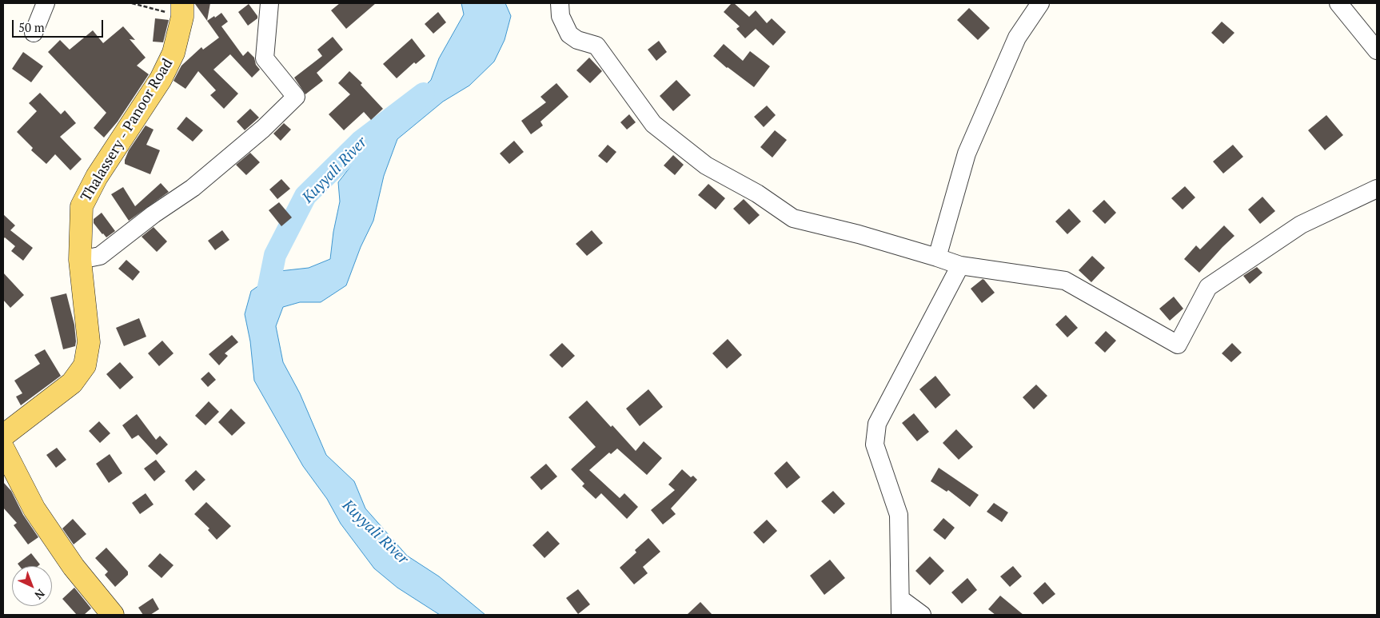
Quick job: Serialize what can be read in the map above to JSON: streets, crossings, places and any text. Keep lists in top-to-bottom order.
{
  "streets": {
    "main road": ["Thalassery - Panoor Road"]
  },
  "water": ["Kuyyali River"],
  "scale_bar": "50 m",
  "north": "bottom right"
}
